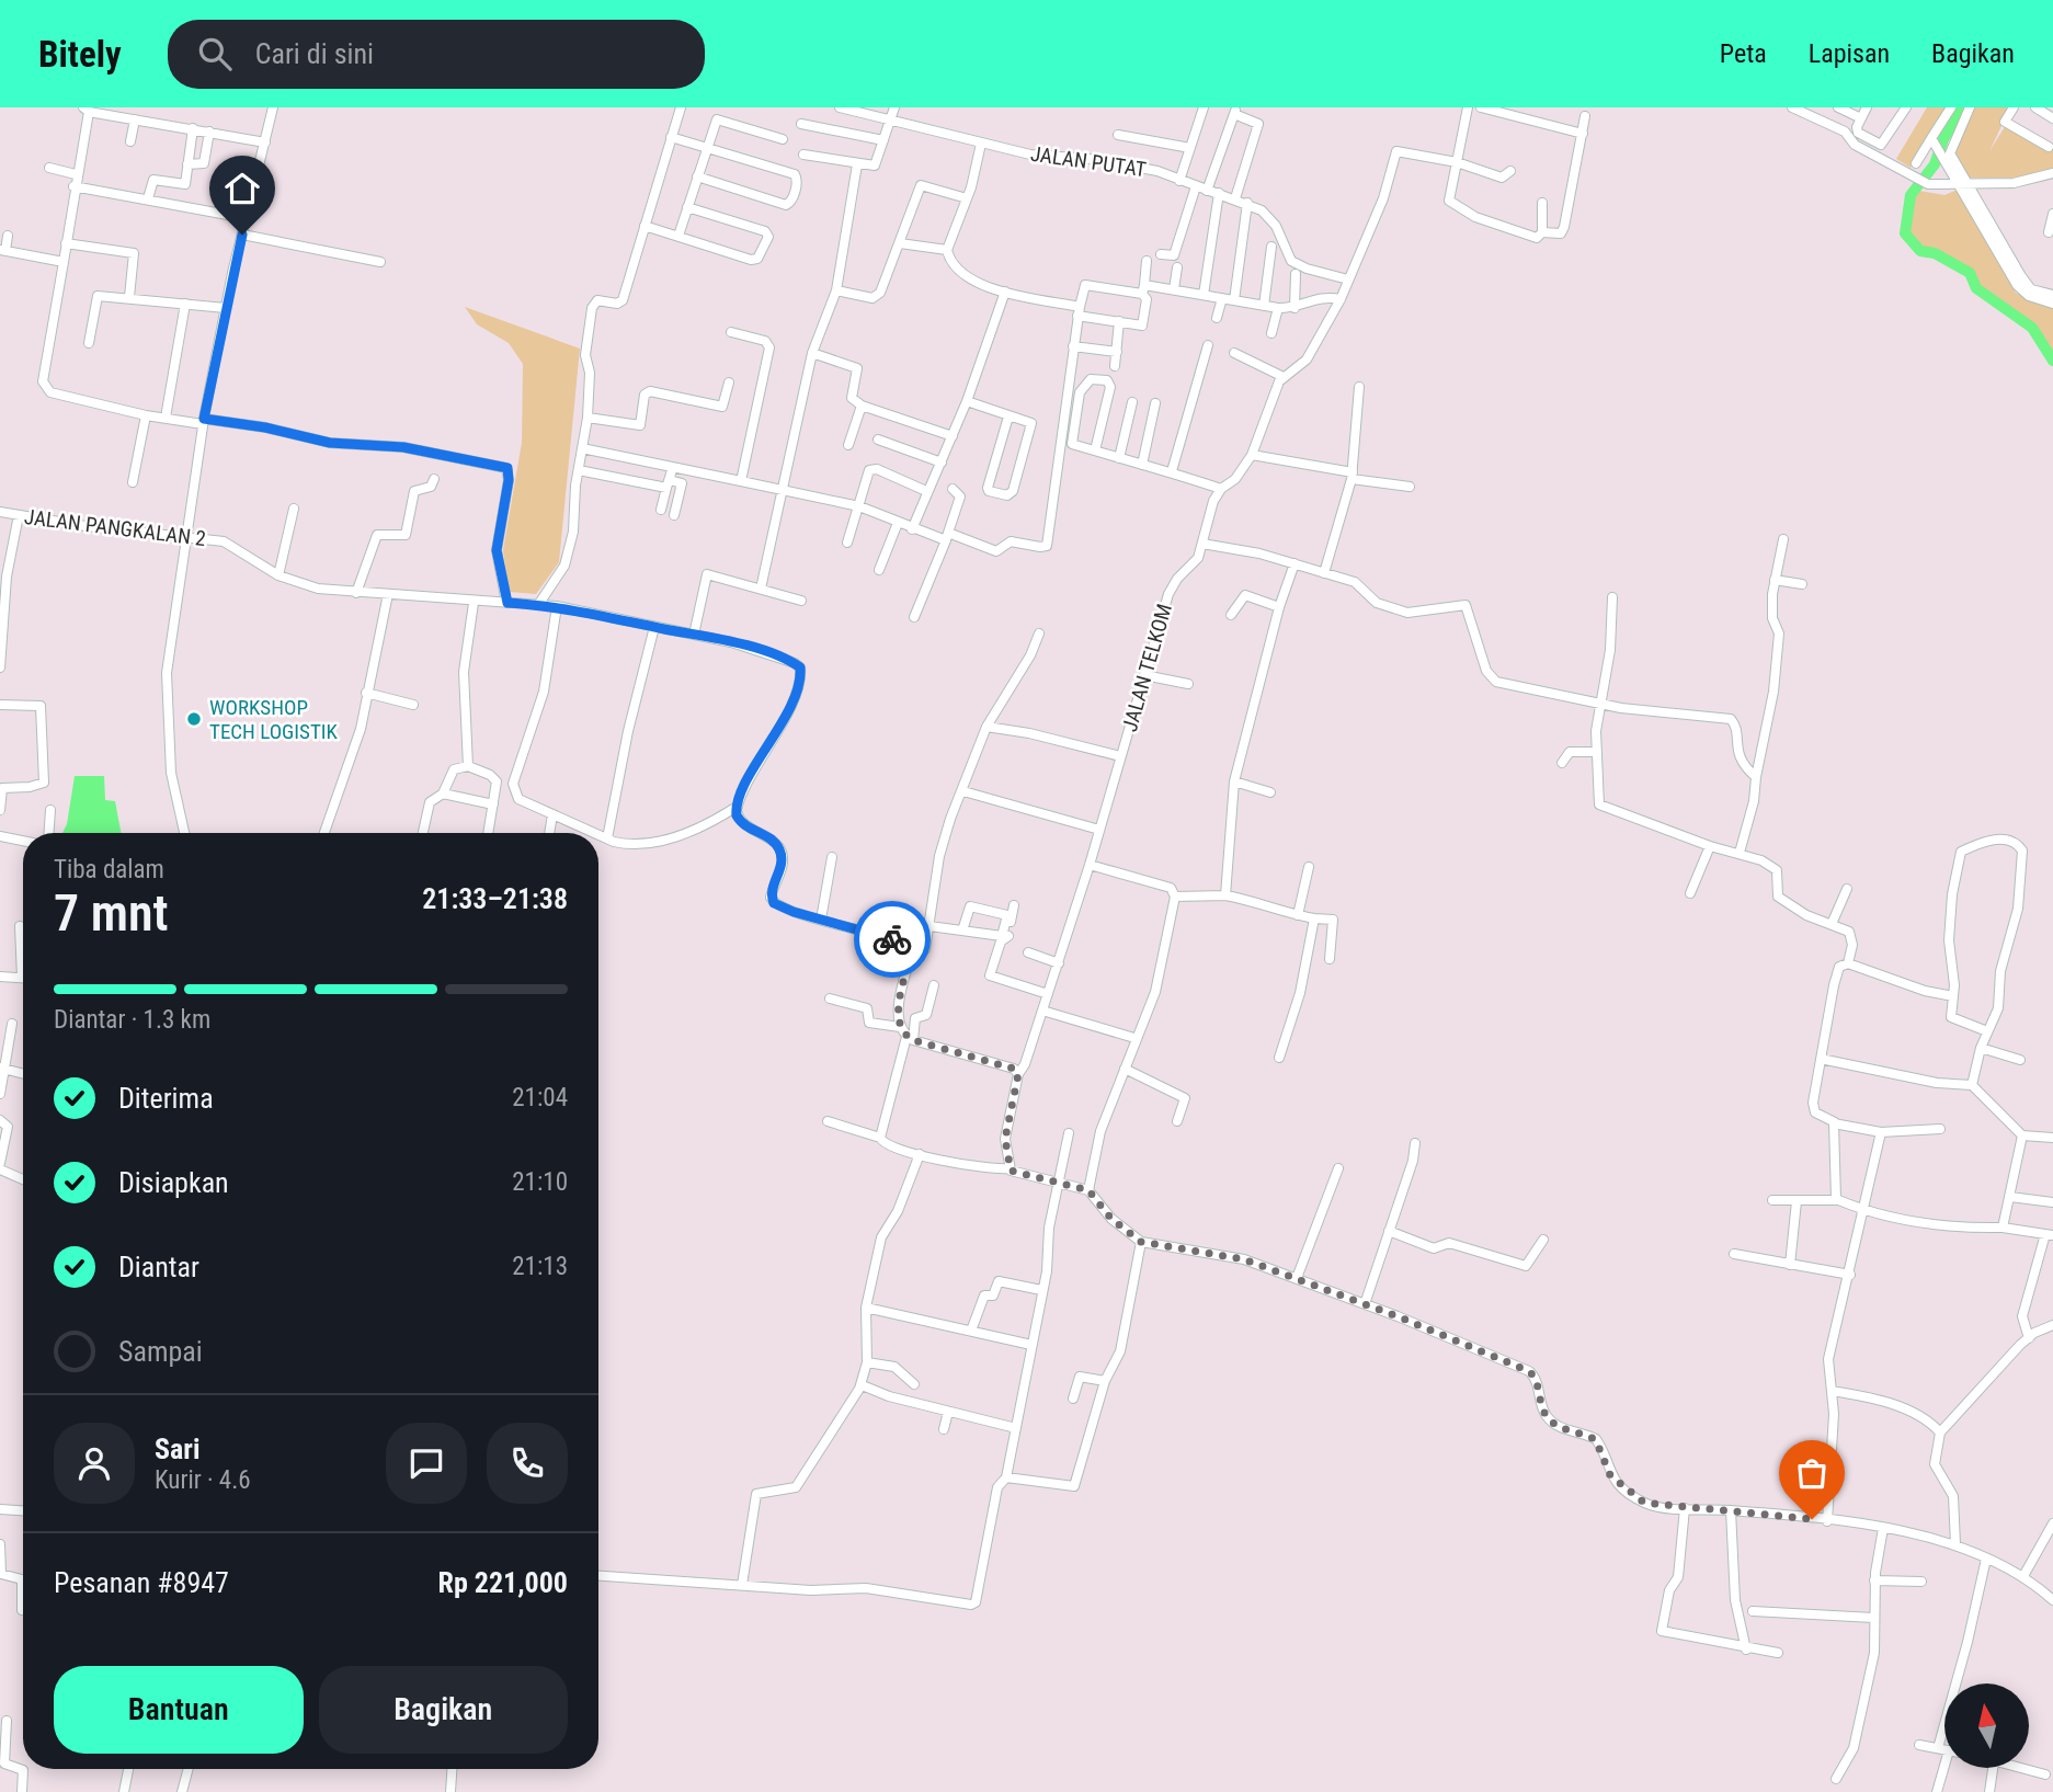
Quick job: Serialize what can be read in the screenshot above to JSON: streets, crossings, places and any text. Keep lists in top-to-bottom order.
{
  "streets": {
    "street": ["JALAN PUTAT", "JALAN PANGKALAN 2", "JALAN TELKOM"]
  },
  "crossings": [
    ["JALAN PUTAT", "JALAN TELKOM"]
  ],
  "places": ["WORKSHOP TECH LOGISTIK"],
  "north": "top",
  "page": {
    "header": "Bitely",
    "search": "Cari di sini",
    "nav": ["Peta", "Lapisan", "Bagikan"],
    "heading": ["7 mnt", "Tiba dalam", "21:33–21:38"],
    "panel": [
      "Sari",
      "Kurir · 4.6",
      "Pesanan #8947",
      "Rp 221,000"
    ],
    "bar": "Diantar · 1.3 km",
    "list": [
      ["Diterima", "21:04"],
      ["Disiapkan", "21:10"],
      ["Diantar", "21:13"],
      "Sampai"
    ],
    "buttons": ["Bantuan", "Bagikan"]
  }
}
